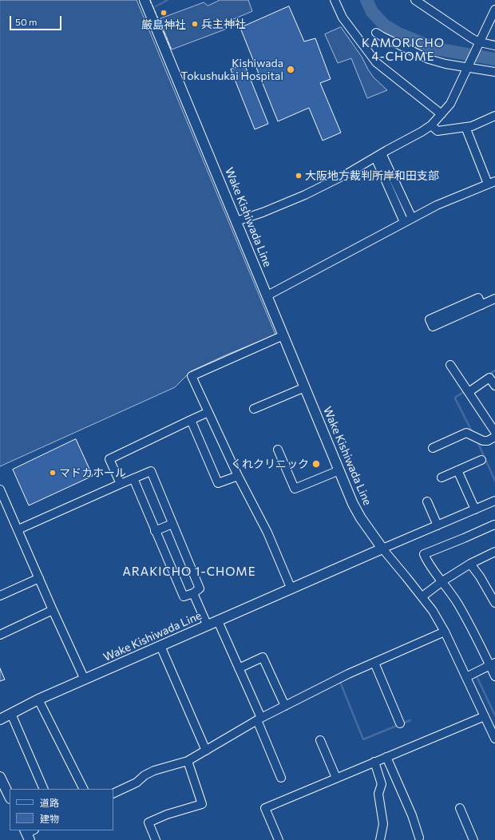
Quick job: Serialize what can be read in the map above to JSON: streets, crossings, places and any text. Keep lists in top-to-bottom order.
{
  "streets": {
    "main road": ["Wake Kishiwada Line"]
  },
  "districts": ["KAMORICHO 4-CHOME", "ARAKICHO 1-CHOME"],
  "places": [
    "厳島神社",
    "兵主神社",
    "Kishiwada Tokushukai Hospital",
    "大阪地方裁判所岸和田支部",
    "くれクリニック",
    "マドカホール"
  ],
  "legend": ["道路", "建物"],
  "scale_bar": "50 m"
}
